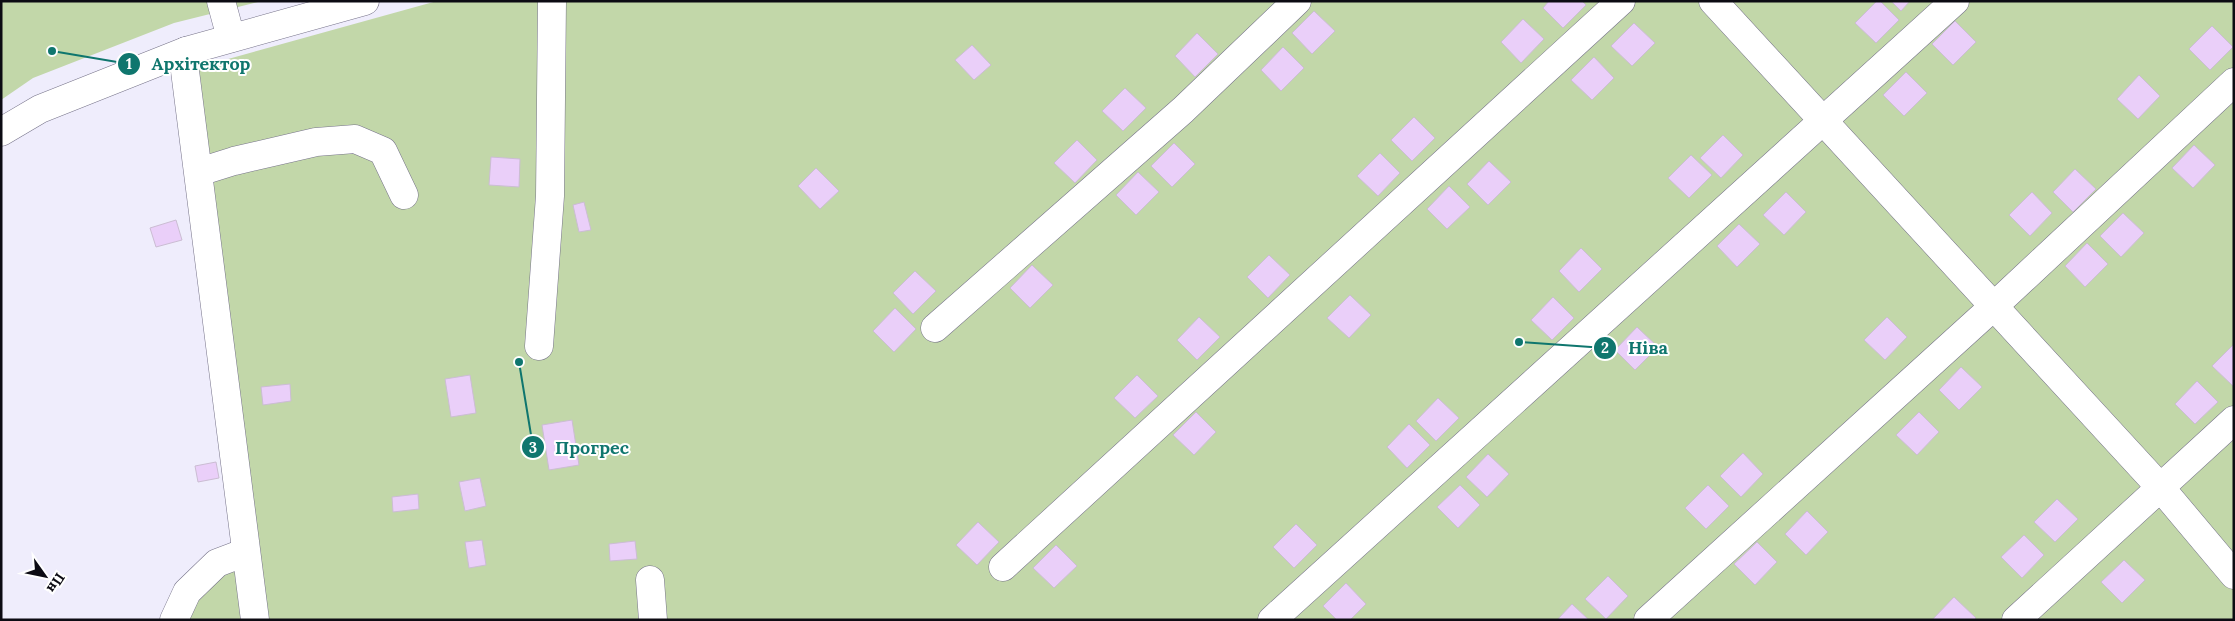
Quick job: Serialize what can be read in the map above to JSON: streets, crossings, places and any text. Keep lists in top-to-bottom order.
{
  "places": ["Архітектор", "Ніва", "Прогрес"],
  "north": "bottom right"
}
